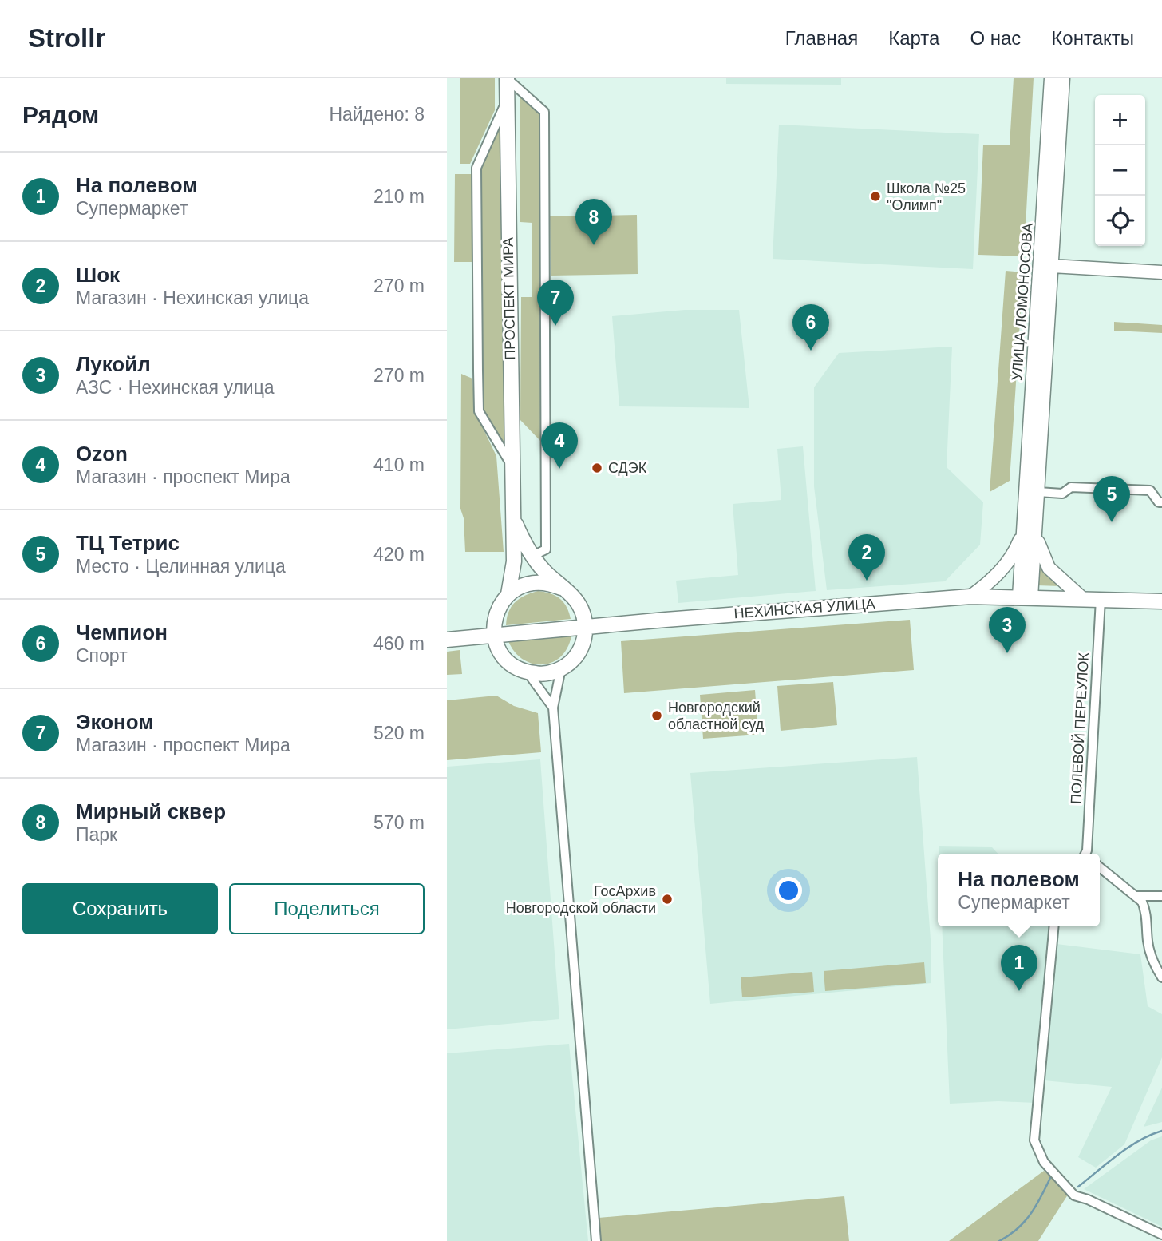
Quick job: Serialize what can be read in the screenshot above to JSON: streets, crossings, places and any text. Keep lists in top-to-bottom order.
{
  "streets": {
    "main road": ["ПРОСПЕКТ МИРА", "УЛИЦА ЛОМОНОСОВА", "НЕХИНСКАЯ УЛИЦА"],
    "street": ["ПОЛЕВОЙ ПЕРЕУЛОК"]
  },
  "crossings": [
    ["ПРОСПЕКТ МИРА", "НЕХИНСКАЯ УЛИЦА"],
    ["УЛИЦА ЛОМОНОСОВА", "НЕХИНСКАЯ УЛИЦА"],
    ["НЕХИНСКАЯ УЛИЦА", "ПОЛЕВОЙ ПЕРЕУЛОК"]
  ],
  "places": [
    "Школа №25 \"Олимп\"",
    "СДЭК",
    "Новгородский областной суд",
    "ГосАрхив Новгородской области"
  ],
  "page": {
    "header": "Strollr",
    "nav": [
      "Главная",
      "Карта",
      "О нас",
      "Контакты"
    ],
    "heading": ["Рядом", "Найдено: 8"],
    "map_buttons": ["+", "−"],
    "list": [
      {
        "mark": "1",
        "name": "На полевом",
        "note": "Супермаркет",
        "value": "210 m"
      },
      {
        "mark": "2",
        "name": "Шок",
        "note": "Магазин · Нехинская улица",
        "value": "270 m"
      },
      {
        "mark": "3",
        "name": "Лукойл",
        "note": "АЗС · Нехинская улица",
        "value": "270 m"
      },
      {
        "mark": "4",
        "name": "Ozon",
        "note": "Магазин · проспект Мира",
        "value": "410 m"
      },
      {
        "mark": "5",
        "name": "ТЦ Тетрис",
        "note": "Место · Целинная улица",
        "value": "420 m"
      },
      {
        "mark": "6",
        "name": "Чемпион",
        "note": "Спорт",
        "value": "460 m"
      },
      {
        "mark": "7",
        "name": "Эконом",
        "note": "Магазин · проспект Мира",
        "value": "520 m"
      },
      {
        "mark": "8",
        "name": "Мирный сквер",
        "note": "Парк",
        "value": "570 m"
      }
    ],
    "pins": [
      "8",
      "7",
      "6",
      "4",
      "5",
      "2",
      "3",
      "1"
    ],
    "popup": ["На полевом", "Супермаркет"],
    "buttons": ["Сохранить", "Поделиться"]
  }
}
